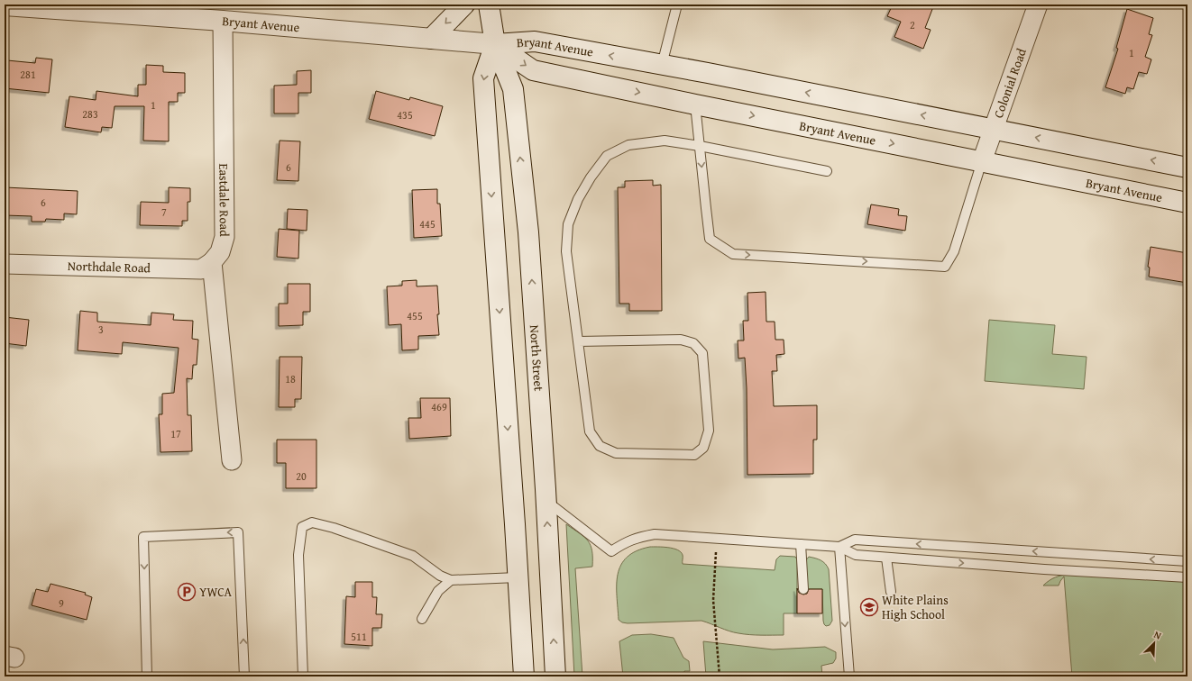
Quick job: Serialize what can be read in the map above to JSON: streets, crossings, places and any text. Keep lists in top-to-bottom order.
{
  "streets": {
    "main road": ["Bryant Avenue", "North Street"],
    "street": ["Colonial Road", "Eastdale Road", "Northdale Road"]
  },
  "crossings": [
    ["Bryant Avenue", "Colonial Road"],
    ["Bryant Avenue", "Eastdale Road"],
    ["Bryant Avenue", "North Street"],
    ["Eastdale Road", "Northdale Road"]
  ],
  "places": {
    "parking": ["YWCA"],
    "school or university": ["White Plains High School"]
  },
  "house_numbers": [
    "2",
    "1",
    "281",
    "1",
    "283",
    "435",
    "6",
    "6",
    "7",
    "445",
    "455",
    "3",
    "18",
    "469",
    "17",
    "20",
    "9",
    "511"
  ],
  "north": "top right"
}
